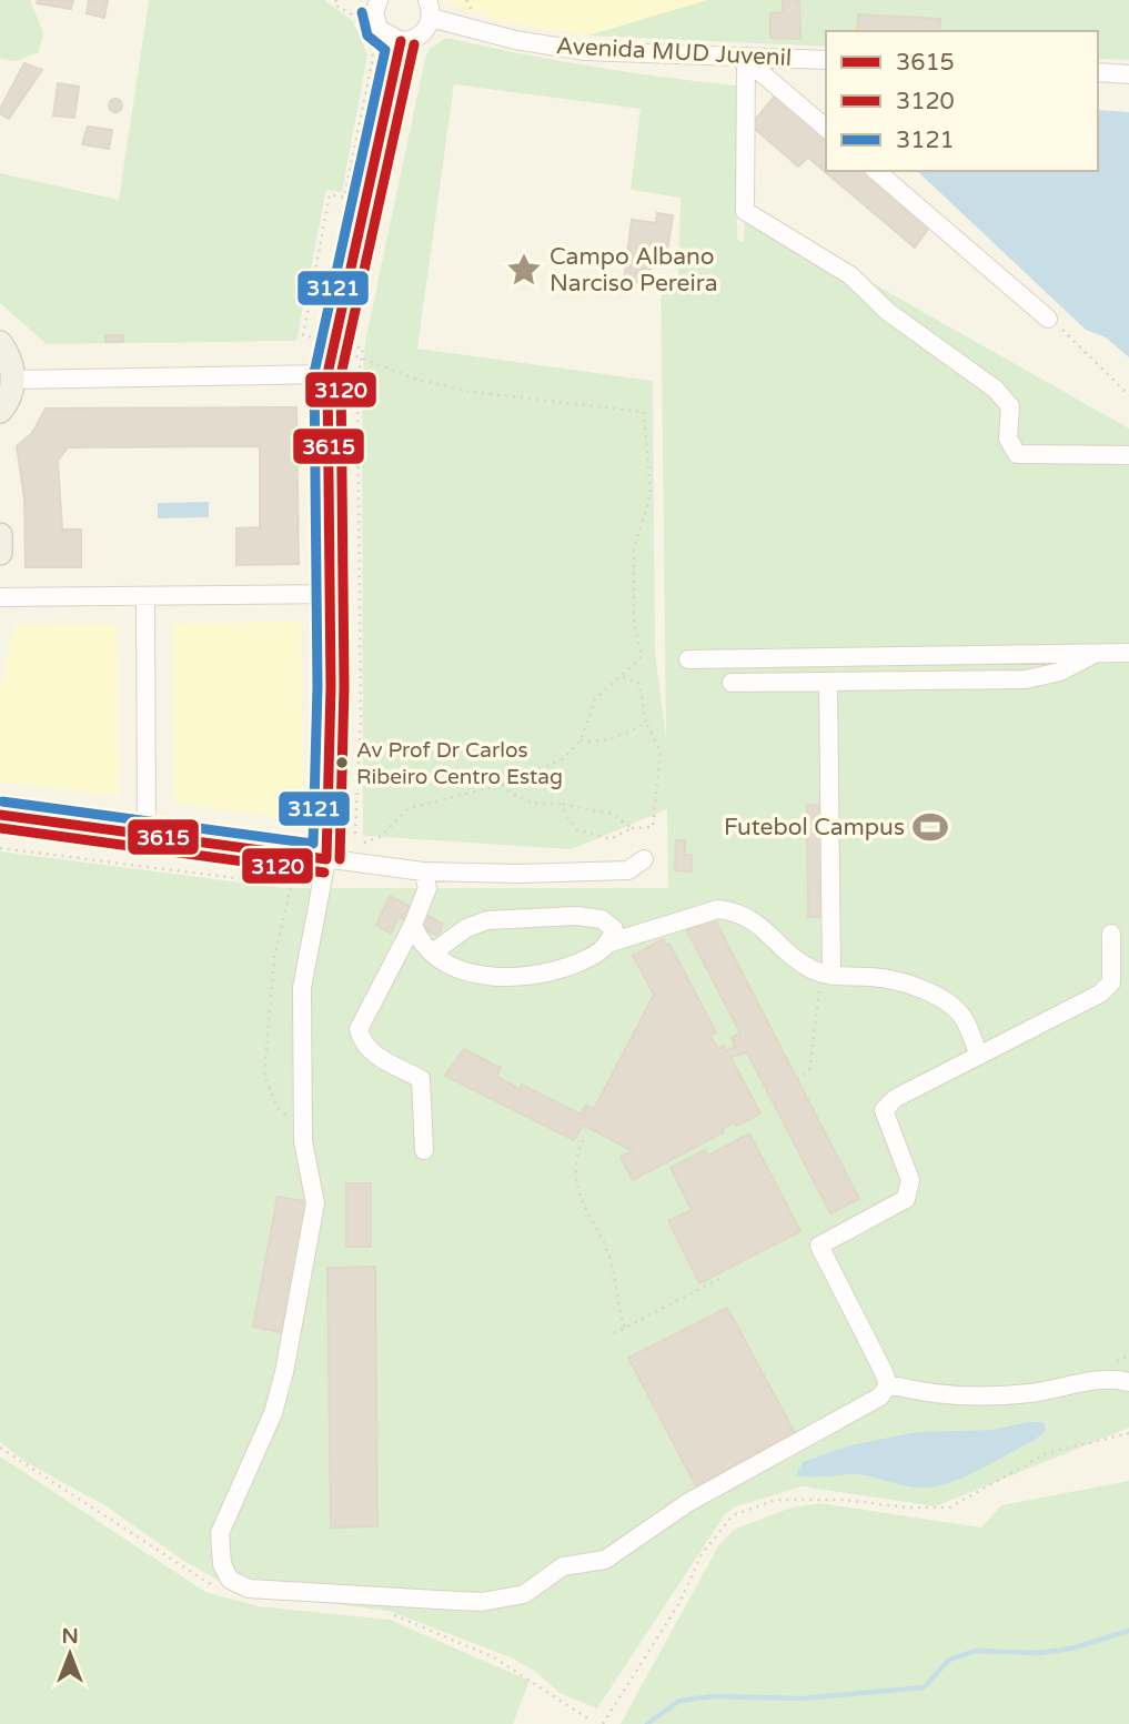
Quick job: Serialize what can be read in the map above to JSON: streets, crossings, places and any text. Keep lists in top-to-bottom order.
{
  "streets": {
    "street": ["Avenida MUD Juvenil"]
  },
  "places": {
    "place": ["Campo Albano Narciso Pereira"],
    "other": ["Av Prof Dr Carlos Ribeiro Centro Estag"],
    "sports": ["Futebol Campus"]
  },
  "lines": ["transit line 3121", "transit line 3615", "transit line 3120"],
  "legend": ["3615", "3120", "3121"],
  "north": "top"
}
